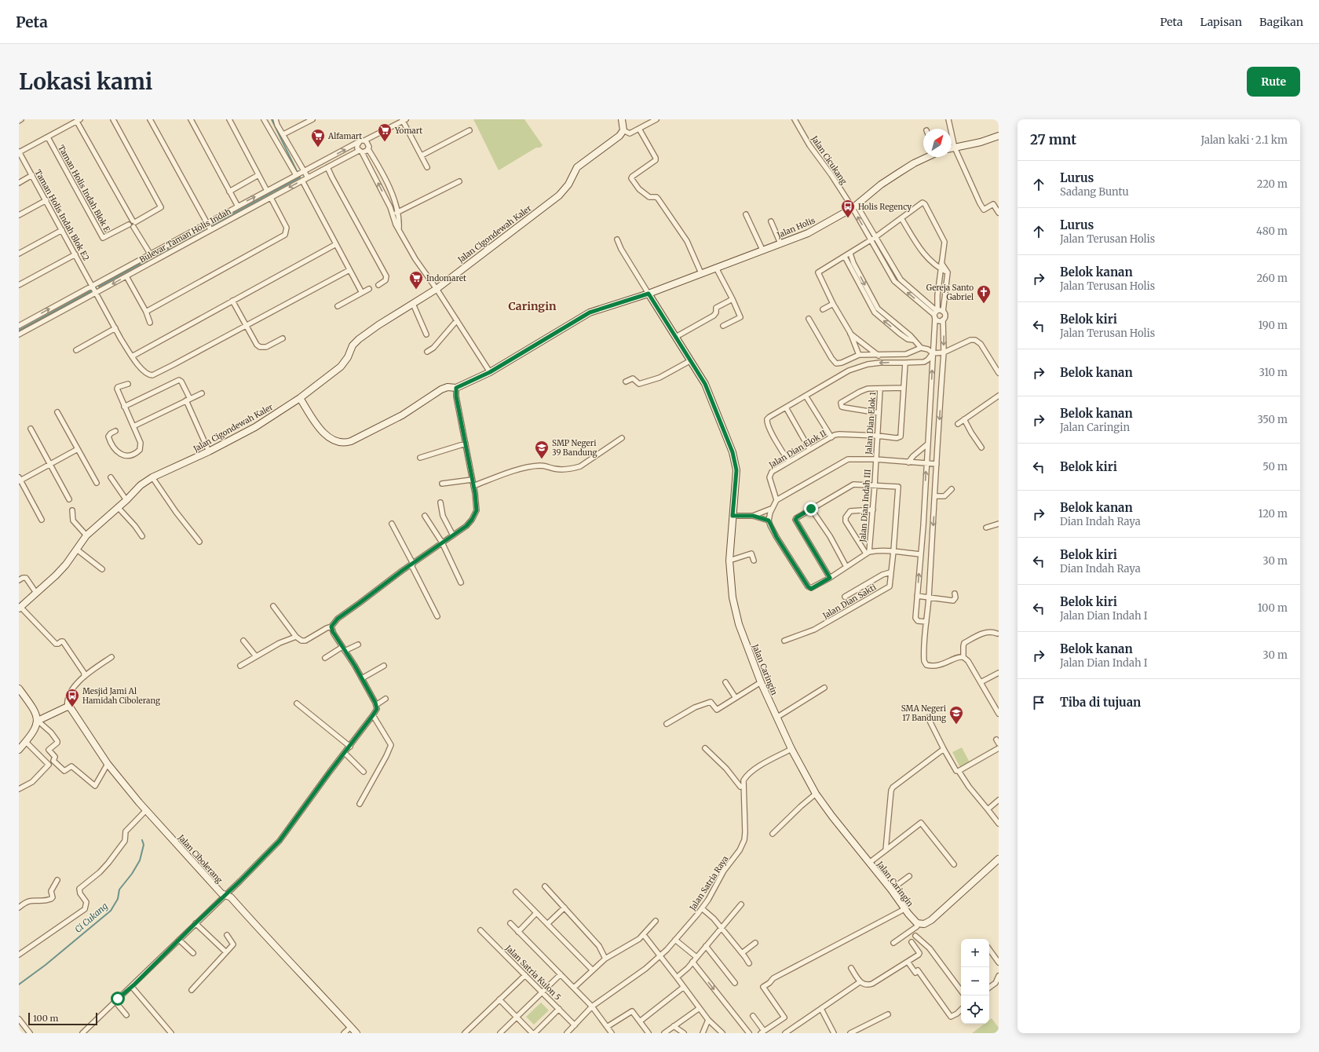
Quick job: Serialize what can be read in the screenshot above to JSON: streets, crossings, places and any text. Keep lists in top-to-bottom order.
{
  "streets": {
    "main road": [
      "Jalan Holis",
      "Jalan Cigondewah Kaler",
      "Jalan Caringin",
      "Jalan Cibolerang"
    ],
    "street": [
      "Jalan Cicukang",
      "Taman Holis Indah Blok E",
      "Taman Holis Indah Blok E2",
      "Bulevar Taman Holis Indah",
      "Jalan Dian Elok 1",
      "Jalan Dian Elok II",
      "Jalan Dian Indah III",
      "Jalan Dian Sakti",
      "Jalan Satria Raya",
      "Jalan Satria Kulon 5"
    ]
  },
  "crossings": [
    ["Jalan Cicukang", "Jalan Holis"],
    ["Taman Holis Indah Blok E2", "Bulevar Taman Holis Indah"],
    ["Jalan Holis", "Jalan Cigondewah Kaler"],
    ["Jalan Holis", "Jalan Caringin"],
    ["Jalan Dian Elok 1", "Jalan Dian Elok II"],
    ["Jalan Dian Elok 1", "Jalan Dian Indah III"],
    ["Jalan Dian Indah III", "Jalan Dian Sakti"],
    ["Jalan Caringin", "Jalan Satria Raya"],
    ["Jalan Satria Raya", "Jalan Satria Kulon 5"]
  ],
  "districts": ["Caringin"],
  "water": ["Ci Cukang"],
  "places": {
    "supermarket": ["Yomart", "Alfamart", "Indomaret"],
    "bus stop": ["Holis Regency", "Mesjid Jami Al Hamidah Cibolerang"],
    "church": ["Gereja Santo Gabriel"],
    "school or university": ["SMP Negeri 39 Bandung", "SMA Negeri 17 Bandung"]
  },
  "scale_bar": "100 m",
  "north": "top right",
  "page": {
    "header": "Peta",
    "nav": ["Peta", "Lapisan", "Bagikan"],
    "buttons": "Rute",
    "title": "Lokasi kami",
    "heading": ["27 mnt", "Jalan kaki · 2.1 km"],
    "list": [
      ["Lurus", "Sadang Buntu", "220 m"],
      ["Lurus", "Jalan Terusan Holis", "480 m"],
      ["Belok kanan", "Jalan Terusan Holis", "260 m"],
      ["Belok kiri", "Jalan Terusan Holis", "190 m"],
      ["Belok kanan", "310 m"],
      ["Belok kanan", "Jalan Caringin", "350 m"],
      ["Belok kiri", "50 m"],
      ["Belok kanan", "Dian Indah Raya", "120 m"],
      ["Belok kiri", "Dian Indah Raya", "30 m"],
      ["Belok kiri", "Jalan Dian Indah I", "100 m"],
      ["Belok kanan", "Jalan Dian Indah I", "30 m"],
      "Tiba di tujuan"
    ],
    "map_buttons": ["+", "−"],
    "scale": "100 m"
  }
}
